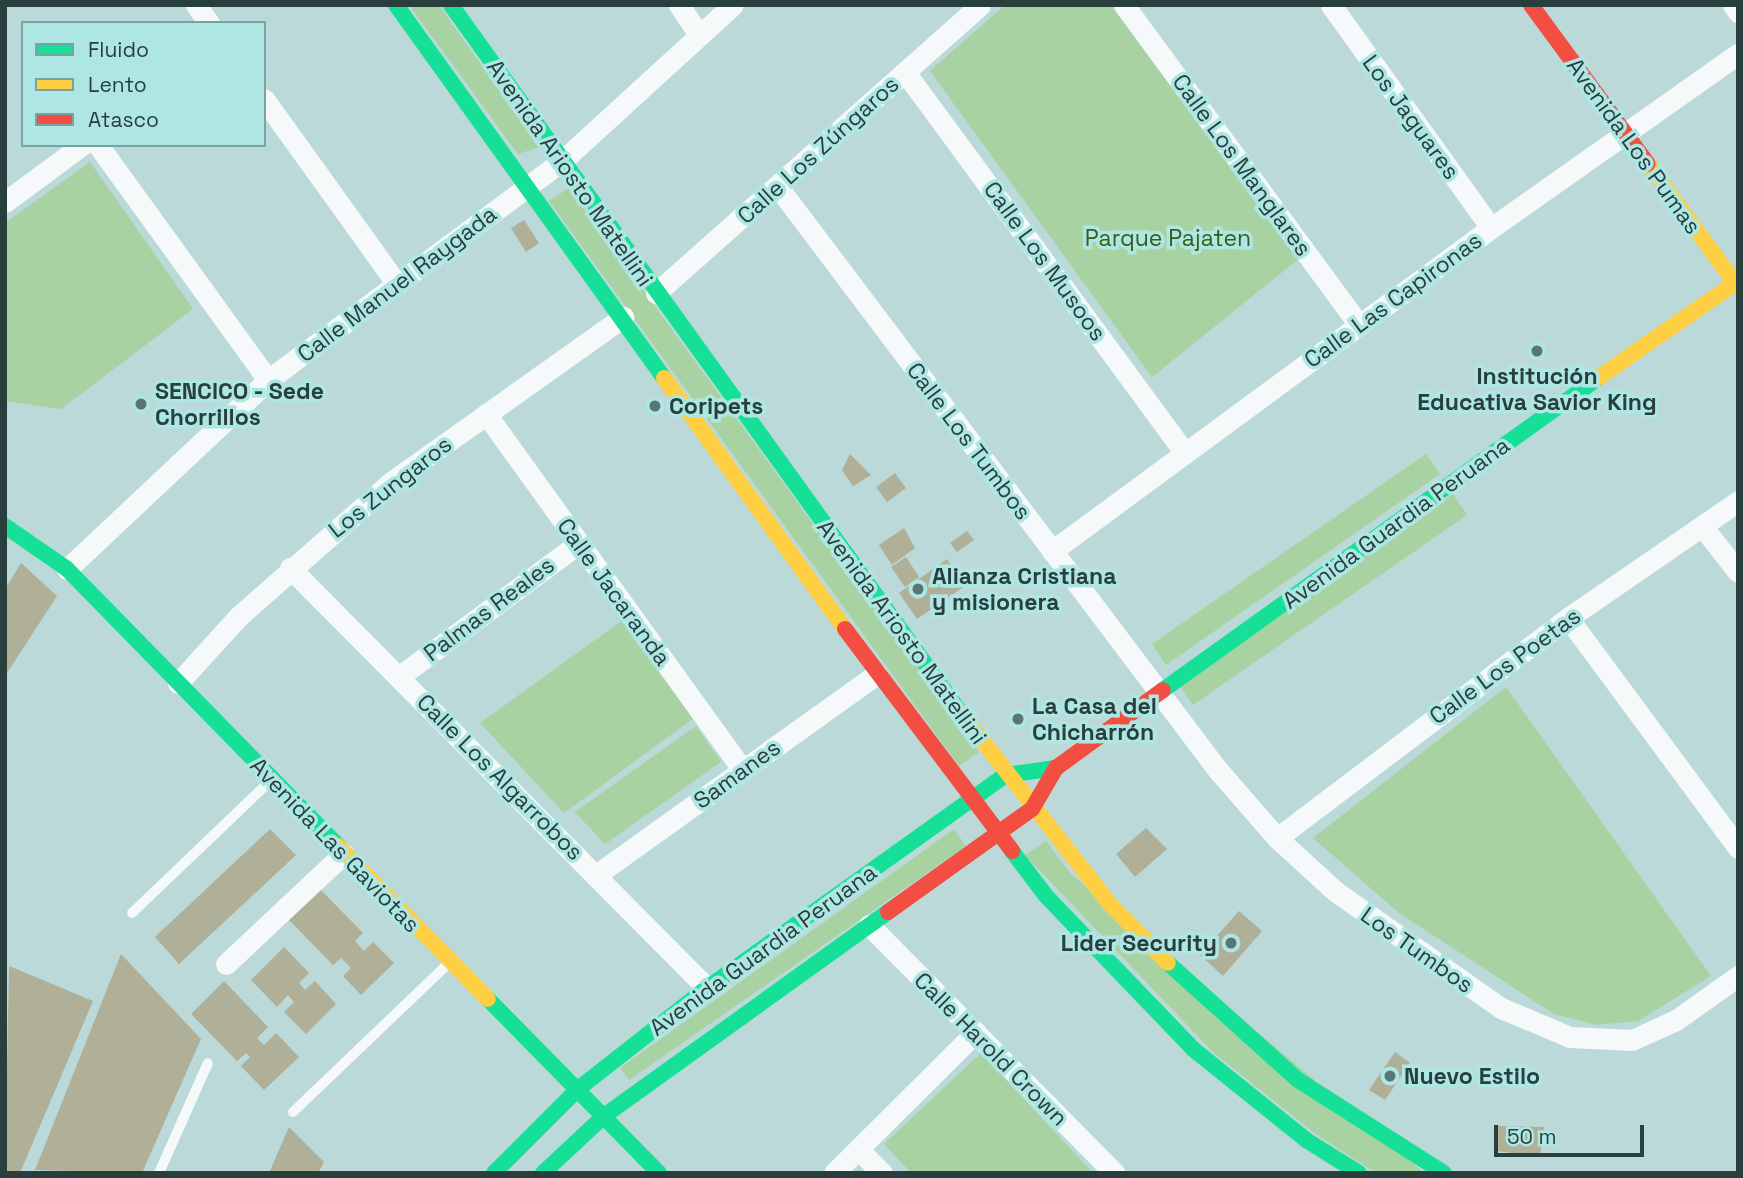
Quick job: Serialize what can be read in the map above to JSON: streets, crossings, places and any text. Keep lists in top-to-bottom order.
{
  "streets": {
    "street": [
      "Los Jaguares",
      "Avenida Los Pumas",
      "Calle Los Zúngaros",
      "Calle Los Manglares",
      "Avenida Ariosto Matellini",
      "Calle Los Musoos",
      "Calle Manuel Raygada",
      "Calle Las Capironas",
      "Calle Los Tumbos",
      "Los Zungaros",
      "Avenida Guardia Peruana",
      "Calle Jacaranda",
      "Palmas Reales",
      "Calle Los Poetas",
      "Samanes",
      "Calle Los Algarrobos",
      "Avenida Las Gaviotas",
      "Los Tumbos",
      "Calle Harold Crown"
    ]
  },
  "crossings": [
    ["Los Jaguares", "Calle Las Capironas"],
    ["Avenida Los Pumas", "Calle Las Capironas"],
    ["Avenida Los Pumas", "Avenida Guardia Peruana"],
    ["Calle Los Zúngaros", "Avenida Ariosto Matellini"],
    ["Calle Los Zúngaros", "Calle Los Musoos"],
    ["Calle Los Zúngaros", "Calle Los Tumbos"],
    ["Calle Los Manglares", "Calle Las Capironas"],
    ["Avenida Ariosto Matellini", "Calle Manuel Raygada"],
    ["Avenida Ariosto Matellini", "Los Zungaros"],
    ["Avenida Ariosto Matellini", "Avenida Guardia Peruana"],
    ["Avenida Ariosto Matellini", "Samanes"],
    ["Calle Los Musoos", "Calle Las Capironas"],
    ["Calle Manuel Raygada", "Avenida Las Gaviotas"],
    ["Calle Las Capironas", "Calle Los Tumbos"],
    ["Calle Los Tumbos", "Avenida Guardia Peruana"],
    ["Calle Los Tumbos", "Los Tumbos"],
    ["Los Zungaros", "Calle Jacaranda"],
    ["Los Zungaros", "Calle Los Algarrobos"],
    ["Los Zungaros", "Avenida Las Gaviotas"],
    ["Avenida Guardia Peruana", "Calle Los Algarrobos"],
    ["Avenida Guardia Peruana", "Avenida Las Gaviotas"],
    ["Avenida Guardia Peruana", "Los Tumbos"],
    ["Avenida Guardia Peruana", "Calle Harold Crown"],
    ["Calle Jacaranda", "Palmas Reales"],
    ["Calle Jacaranda", "Samanes"],
    ["Palmas Reales", "Calle Los Algarrobos"],
    ["Calle Los Poetas", "Los Tumbos"],
    ["Samanes", "Calle Los Algarrobos"]
  ],
  "parks": ["Parque Pajaten"],
  "places": [
    "Institución Educativa Savior King",
    "SENCICO - Sede Chorrillos",
    "Coripets",
    "Alianza Cristiana y misionera",
    "La Casa del Chicharrón",
    "Lider Security",
    "Nuevo Estilo"
  ],
  "legend": ["Fluido", "Lento", "Atasco"],
  "scale_bar": "50 m"
}
